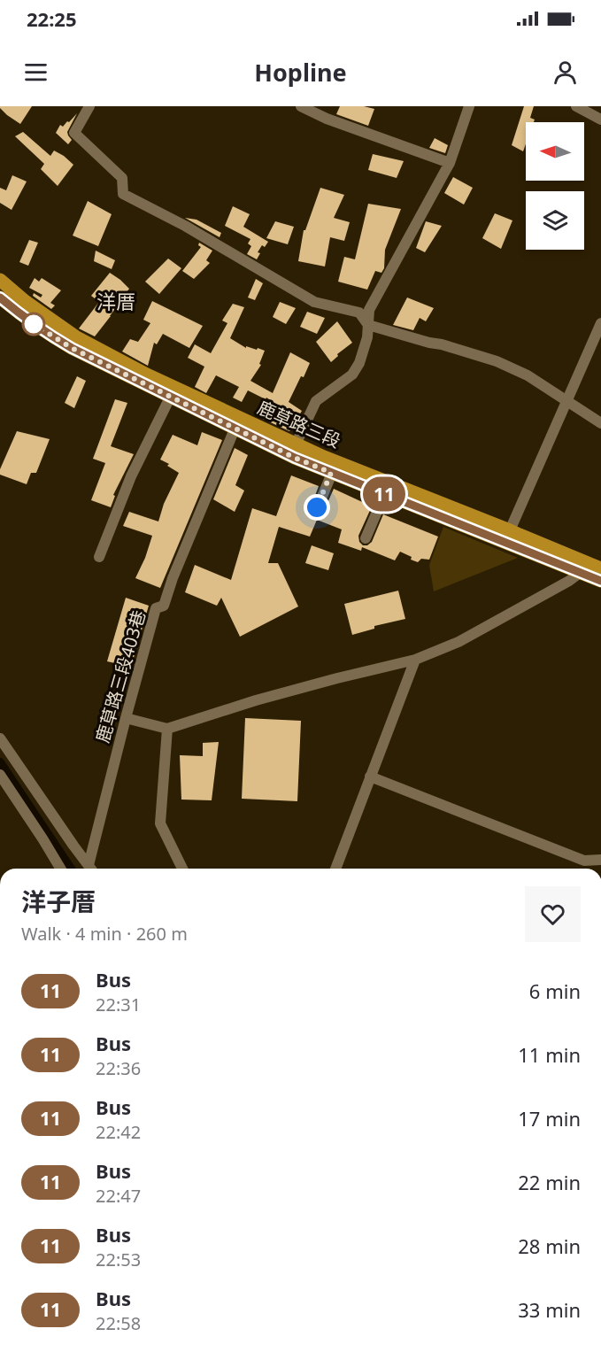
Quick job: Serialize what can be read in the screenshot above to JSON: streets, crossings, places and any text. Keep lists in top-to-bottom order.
{
  "streets": {
    "main road": ["鹿草路三段"],
    "street": ["鹿草路三段403巷"]
  },
  "crossings": [
    ["鹿草路三段", "鹿草路三段403巷"]
  ],
  "districts": ["洋厝"],
  "lines": ["bus line 11"],
  "north": "left",
  "page": {
    "status": "22:25",
    "header": "Hopline",
    "on_map": "11",
    "heading": ["洋子厝", "Walk · 4 min · 260 m"],
    "list": [
      {
        "mark": "11",
        "name": "Bus",
        "note": "22:31",
        "value": "6 min"
      },
      {
        "mark": "11",
        "name": "Bus",
        "note": "22:36",
        "value": "11 min"
      },
      {
        "mark": "11",
        "name": "Bus",
        "note": "22:42",
        "value": "17 min"
      },
      {
        "mark": "11",
        "name": "Bus",
        "note": "22:47",
        "value": "22 min"
      },
      {
        "mark": "11",
        "name": "Bus",
        "note": "22:53",
        "value": "28 min"
      },
      {
        "mark": "11",
        "name": "Bus",
        "note": "22:58",
        "value": "33 min"
      }
    ]
  }
}
